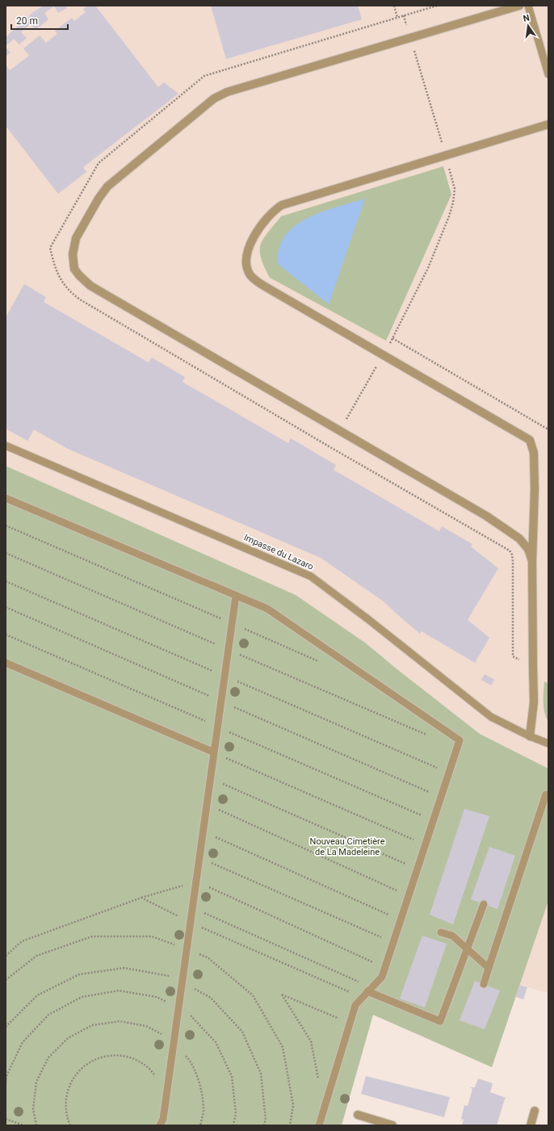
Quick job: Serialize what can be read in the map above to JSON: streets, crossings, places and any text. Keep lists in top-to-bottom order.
{
  "streets": {
    "lane": ["Impasse du Lazaro"]
  },
  "parks": ["Nouveau Cimetière de La Madeleine"],
  "scale_bar": "20 m",
  "north": "top"
}
